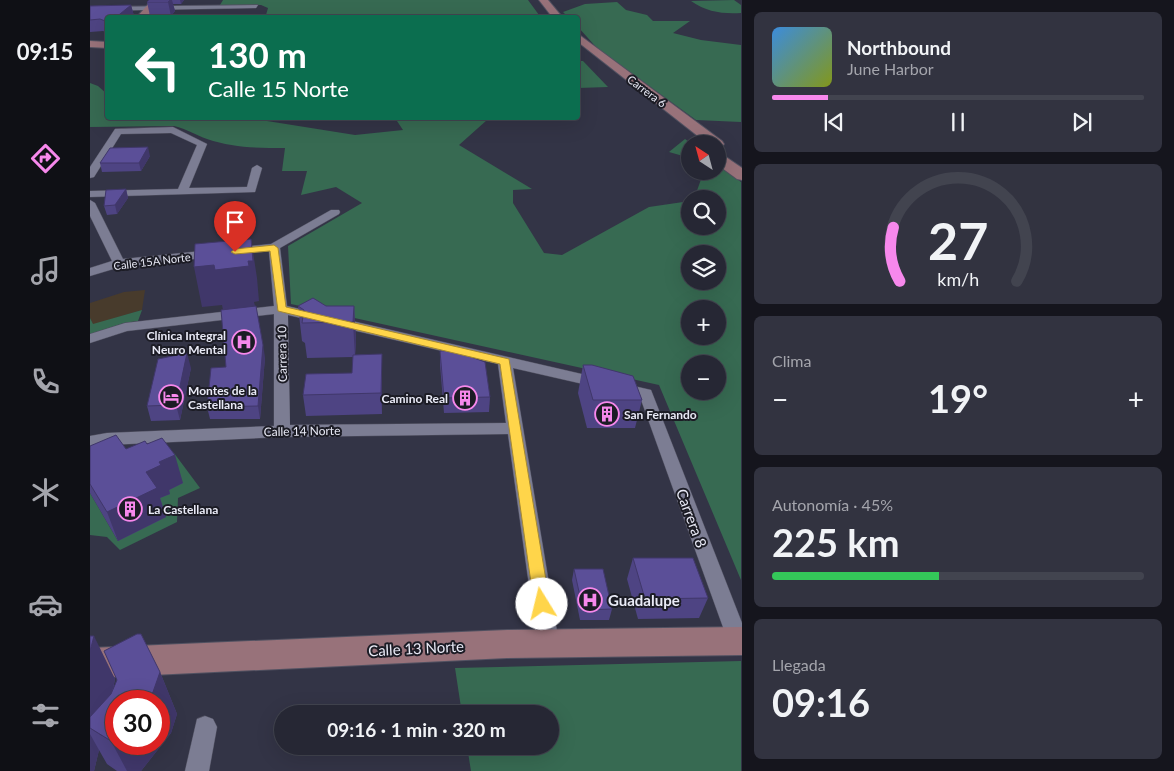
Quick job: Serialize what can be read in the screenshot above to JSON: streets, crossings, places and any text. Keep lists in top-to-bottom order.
{
  "streets": {
    "main road": ["Carrera 6", "Calle 13 Norte"],
    "street": [
      "Calle 15A Norte",
      "Carrera 10",
      "Calle 14 Norte",
      "Carrera 8"
    ]
  },
  "crossings": [
    ["Calle 15A Norte", "Carrera 10"],
    ["Carrera 10", "Calle 14 Norte"],
    ["Carrera 8", "Calle 13 Norte"]
  ],
  "places": {
    "hospital": ["Clínica Integral Neuro Mental", "Guadalupe"],
    "hotel": ["Montes de la Castellana"],
    "building": ["Camino Real", "San Fernando", "La Castellana"]
  },
  "north": "top left",
  "page": {
    "tabs": "09:15",
    "turn": ["130 m", "Calle 15 Norte"],
    "song": ["Northbound", "June Harbor"],
    "map_buttons": ["+", "−"],
    "tile": [
      "Clima",
      ["Autonomía · 45%", "225 km"],
      ["Llegada", "09:16"]
    ],
    "heat": ["−", "19°", "+"],
    "limit": "30",
    "trip": "09:16 · 1 min · 320 m",
    "gauge": ["27", "km/h"]
  }
}
